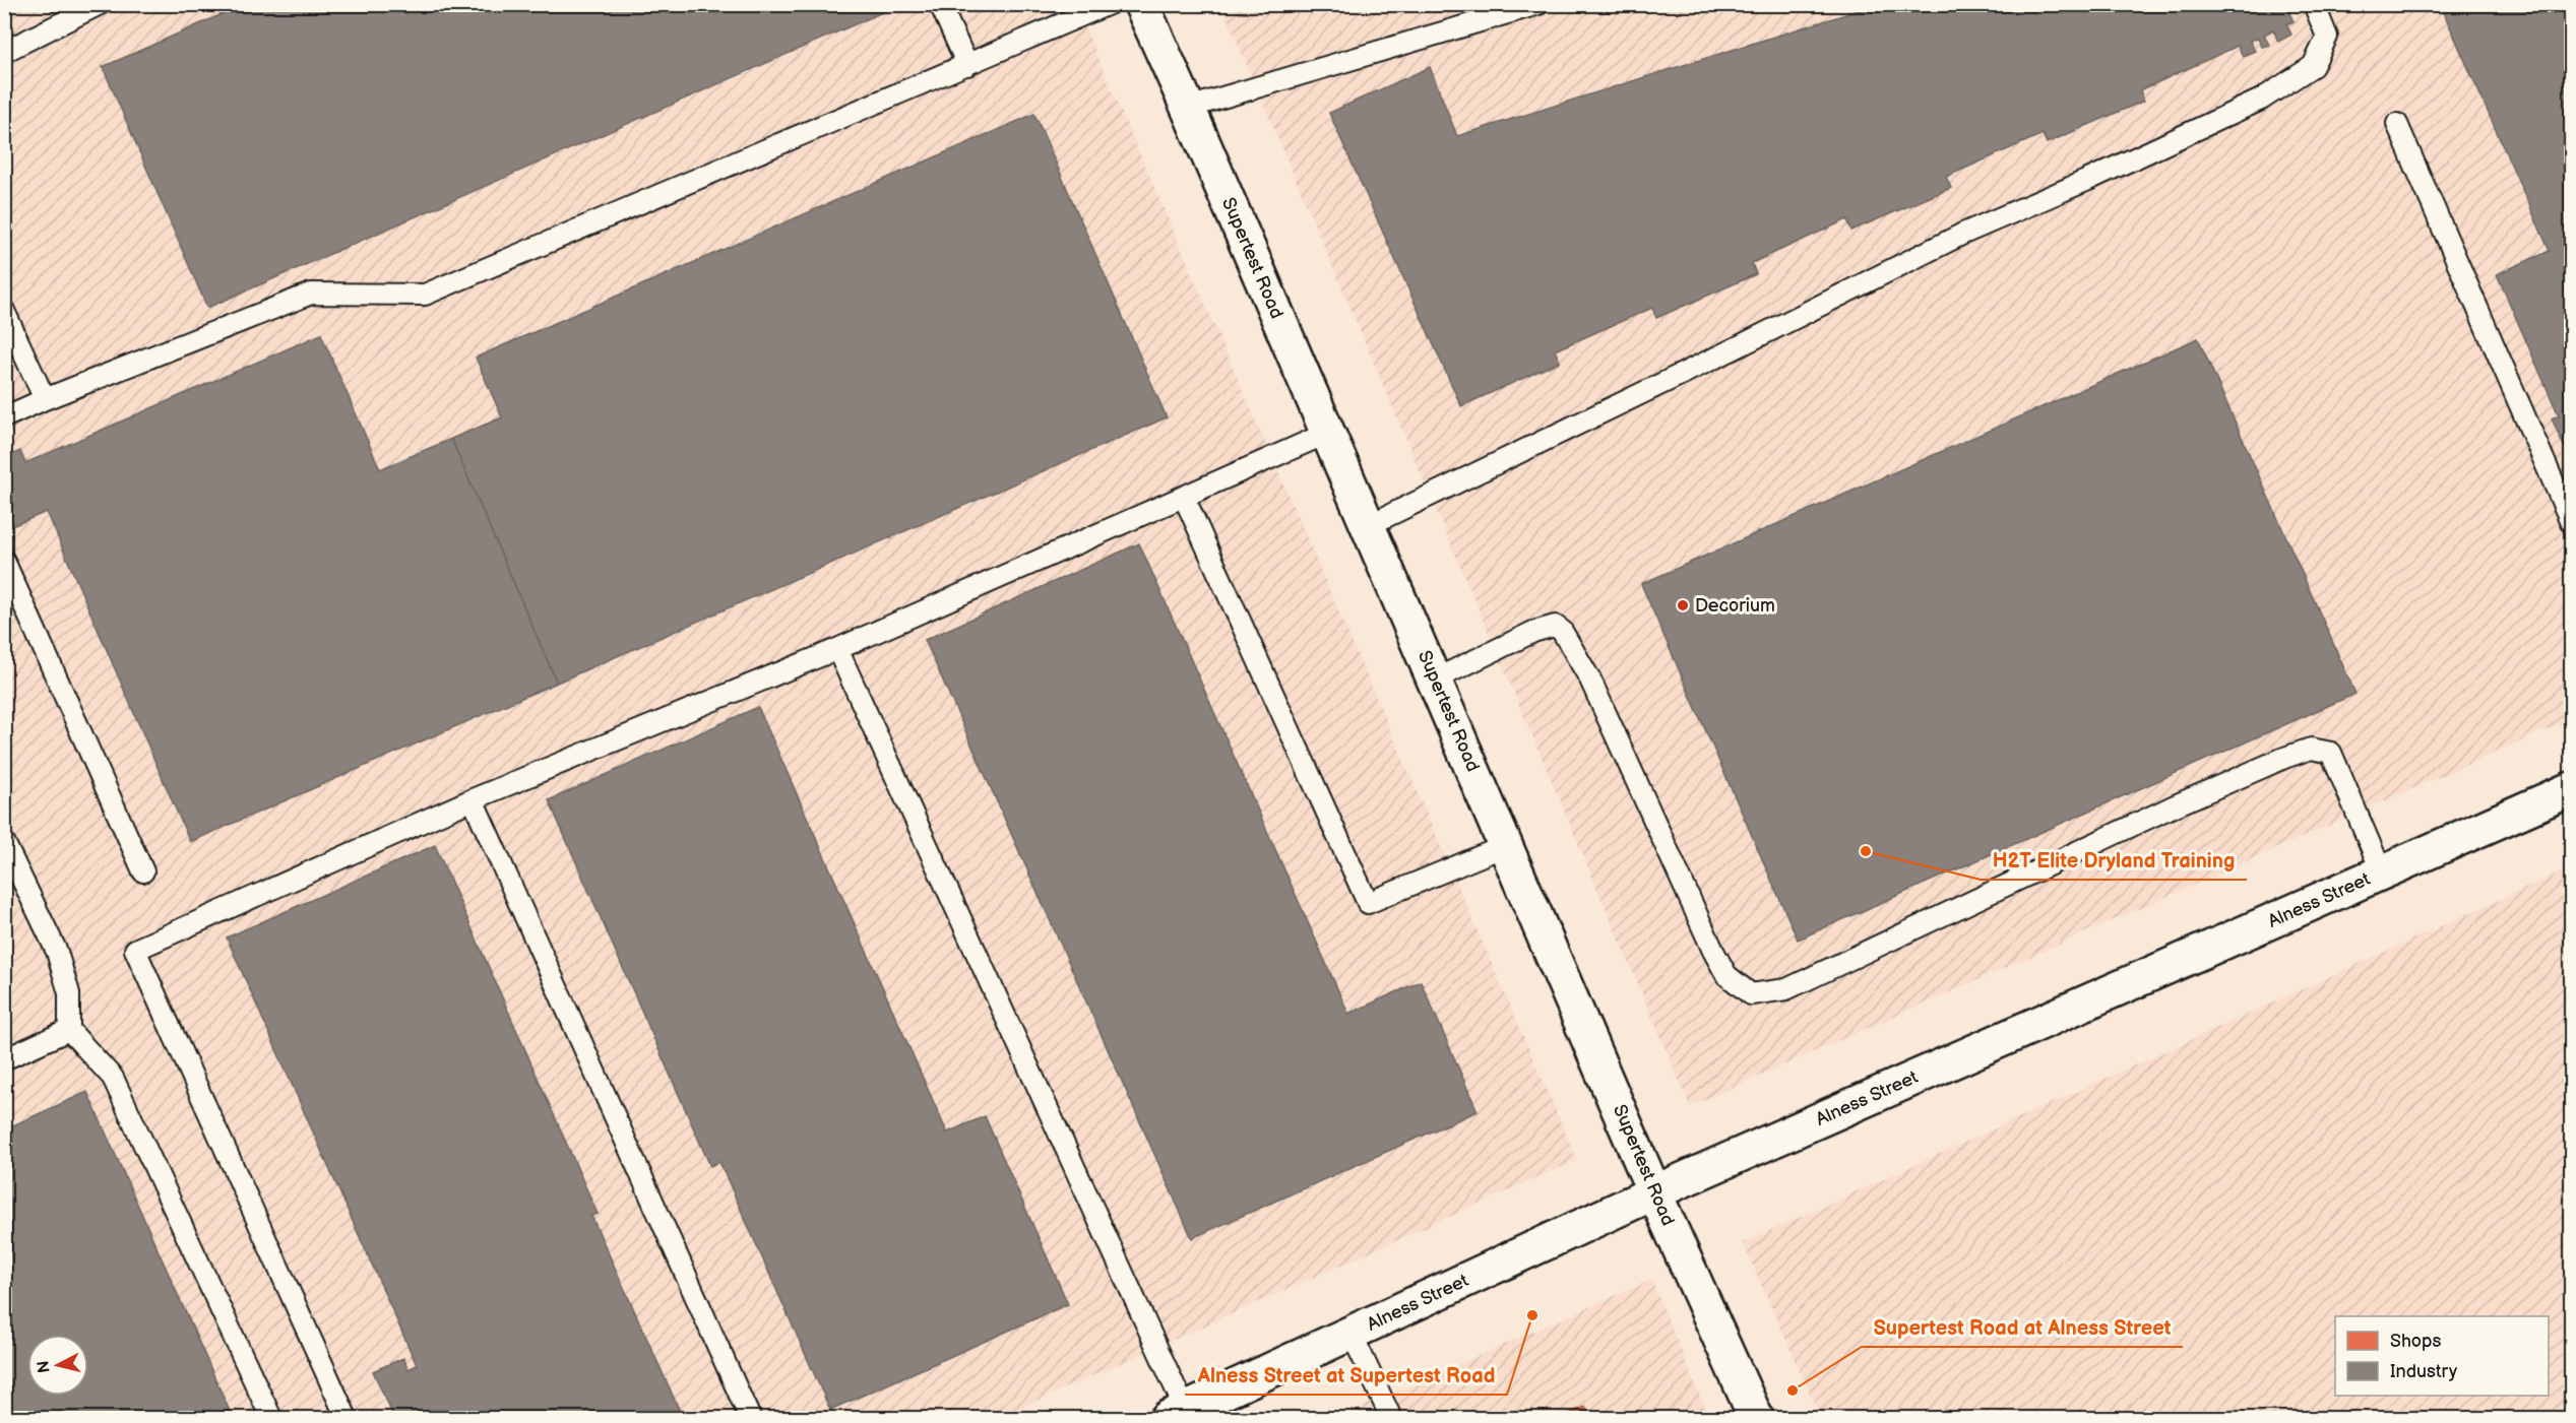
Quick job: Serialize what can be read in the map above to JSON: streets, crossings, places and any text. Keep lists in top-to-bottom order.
{
  "streets": {
    "street": ["Supertest Road", "Alness Street"]
  },
  "crossings": [
    ["Supertest Road", "Alness Street"]
  ],
  "places": [
    "Decorium",
    "H2T Elite Dryland Training",
    "Alness Street at Supertest Road",
    "Supertest Road at Alness Street"
  ],
  "legend": ["Shops", "Industry"],
  "north": "left"
}
